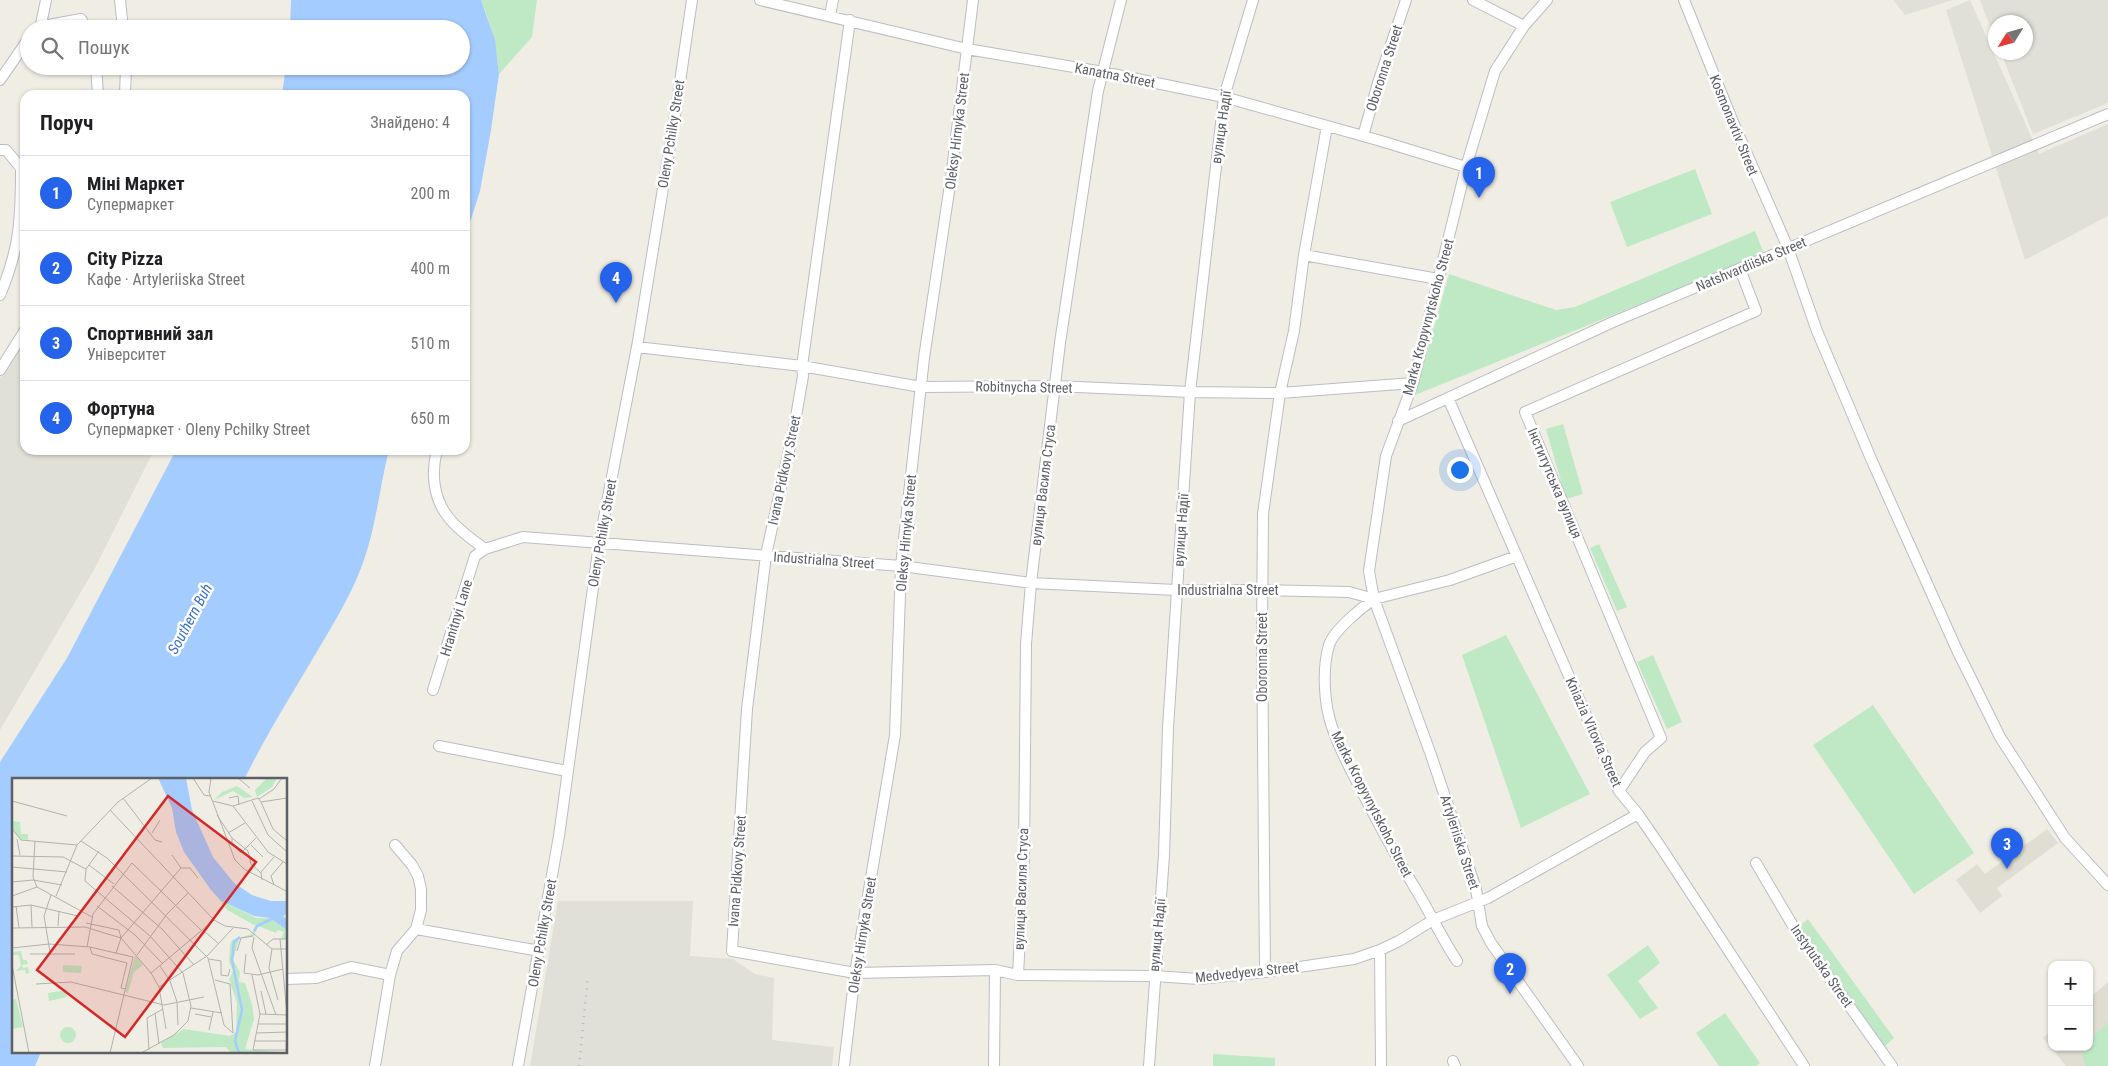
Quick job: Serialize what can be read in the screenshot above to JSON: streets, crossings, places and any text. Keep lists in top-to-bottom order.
{
  "streets": {
    "street": [
      "Oboronna Street",
      "Kanatna Street",
      "Kosmonavtiv Street",
      "вулиця Надії",
      "Oleksy Hirnyka Street",
      "Oleny Pchilky Street",
      "Natshvardiiska Street",
      "Marka Kropyvnytskoho Street",
      "Robitnycha Street",
      "Ivana Pidkovy Street",
      "Інститутська вулиця",
      "вулиця Василя Стуса",
      "Industrialna Street",
      "Hranitnyi Lane",
      "Kniazia Vitovta Street",
      "Artyleriiska Street",
      "Instytutska Street",
      "Medvedyeva Street"
    ]
  },
  "crossings": [
    ["Oboronna Street", "Kanatna Street"],
    ["Oboronna Street", "Robitnycha Street"],
    ["Oboronna Street", "Industrialna Street"],
    ["Oboronna Street", "Medvedyeva Street"],
    ["Kanatna Street", "вулиця Надії"],
    ["Kanatna Street", "Oleksy Hirnyka Street"],
    ["Kanatna Street", "Marka Kropyvnytskoho Street"],
    ["Kanatna Street", "Ivana Pidkovy Street"],
    ["Kanatna Street", "вулиця Василя Стуса"],
    ["Kosmonavtiv Street", "Natshvardiiska Street"],
    ["вулиця Надії", "Robitnycha Street"],
    ["вулиця Надії", "Industrialna Street"],
    ["вулиця Надії", "Medvedyeva Street"],
    ["Oleksy Hirnyka Street", "Robitnycha Street"],
    ["Oleksy Hirnyka Street", "Industrialna Street"],
    ["Oleksy Hirnyka Street", "Medvedyeva Street"],
    ["Oleny Pchilky Street", "Robitnycha Street"],
    ["Oleny Pchilky Street", "Industrialna Street"],
    ["Natshvardiiska Street", "Marka Kropyvnytskoho Street"],
    ["Natshvardiiska Street", "Інститутська вулиця"],
    ["Natshvardiiska Street", "Kniazia Vitovta Street"],
    ["Marka Kropyvnytskoho Street", "Robitnycha Street"],
    ["Marka Kropyvnytskoho Street", "Industrialna Street"],
    ["Marka Kropyvnytskoho Street", "Artyleriiska Street"],
    ["Marka Kropyvnytskoho Street", "Medvedyeva Street"],
    ["Robitnycha Street", "Ivana Pidkovy Street"],
    ["Robitnycha Street", "вулиця Василя Стуса"],
    ["Ivana Pidkovy Street", "Industrialna Street"],
    ["Ivana Pidkovy Street", "Medvedyeva Street"],
    ["Інститутська вулиця", "Kniazia Vitovta Street"],
    ["вулиця Василя Стуса", "Industrialna Street"],
    ["вулиця Василя Стуса", "Medvedyeva Street"],
    ["Industrialna Street", "Hranitnyi Lane"],
    ["Industrialna Street", "Artyleriiska Street"],
    ["Kniazia Vitovta Street", "Medvedyeva Street"],
    ["Artyleriiska Street", "Medvedyeva Street"]
  ],
  "water": ["Southern Buh"],
  "north": "bottom left",
  "page": {
    "search": "Пошук",
    "heading": ["Поруч", "Знайдено: 4"],
    "list": [
      {
        "mark": "1",
        "name": "Міні Маркет",
        "note": "Супермаркет",
        "value": "200 m"
      },
      {
        "mark": "2",
        "name": "City Pizza",
        "note": "Кафе · Artyleriiska Street",
        "value": "400 m"
      },
      {
        "mark": "3",
        "name": "Спортивний зал",
        "note": "Університет",
        "value": "510 m"
      },
      {
        "mark": "4",
        "name": "Фортуна",
        "note": "Супермаркет · Oleny Pchilky Street",
        "value": "650 m"
      }
    ],
    "pins": [
      "1",
      "4",
      "3",
      "2"
    ],
    "map_buttons": ["+", "−"]
  }
}
